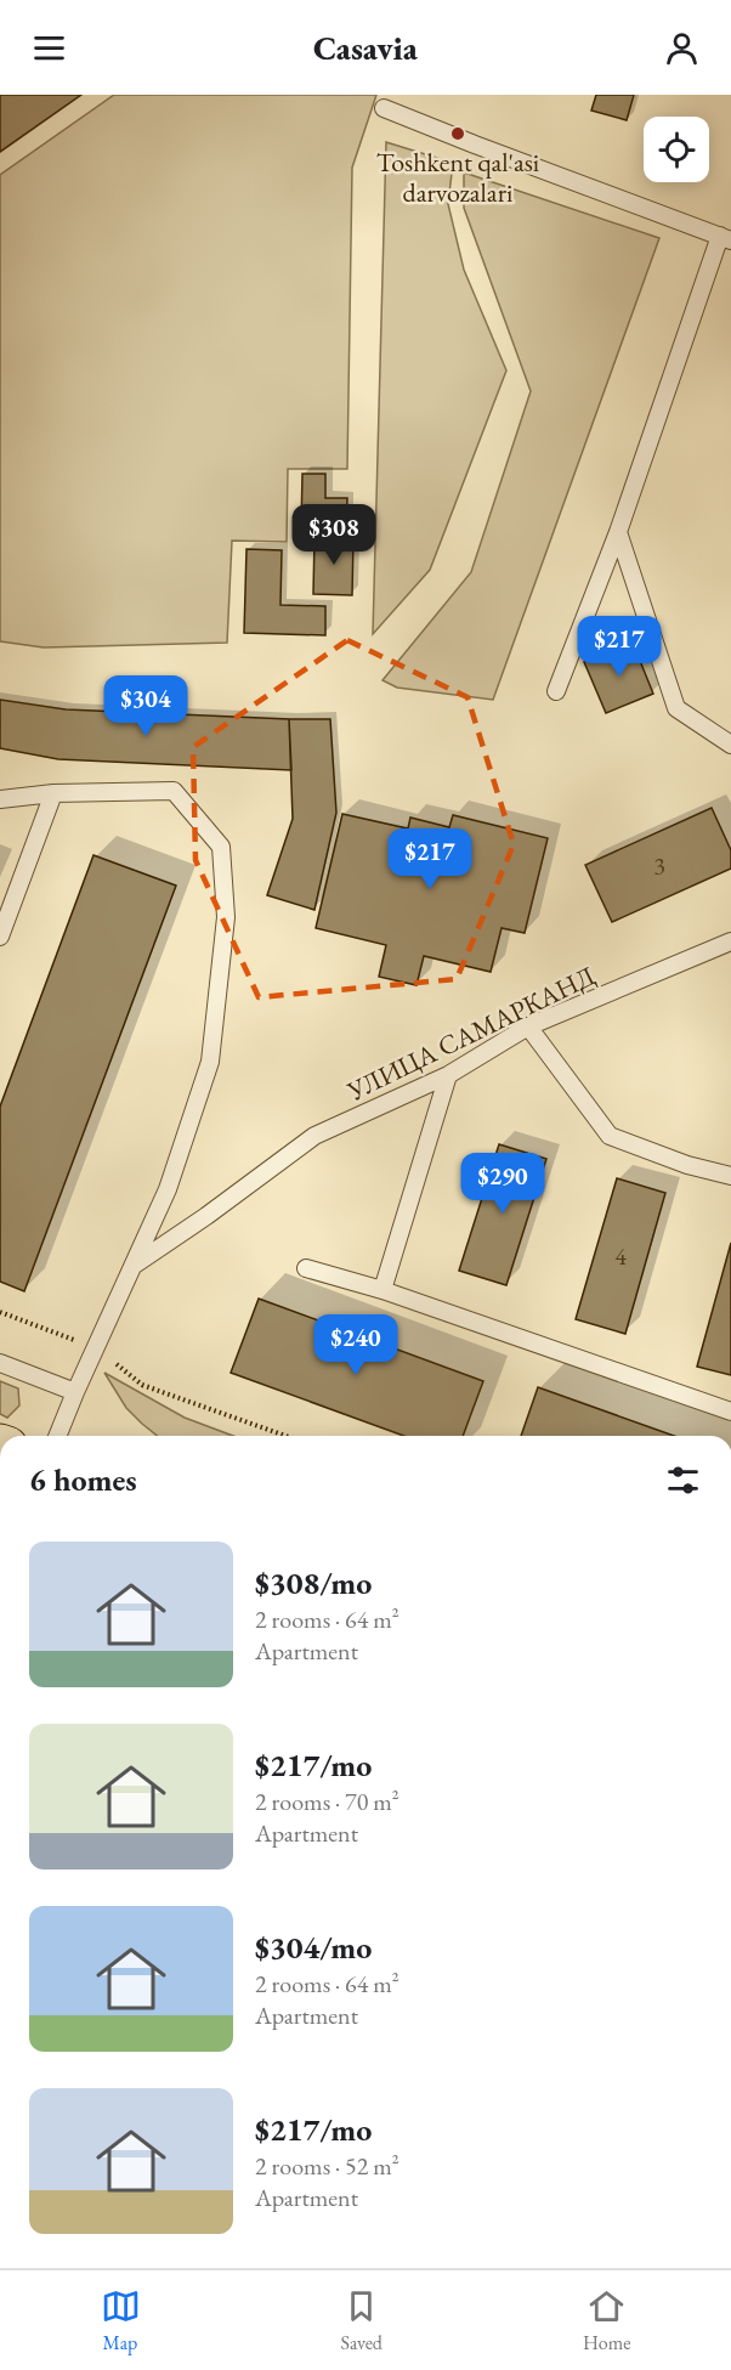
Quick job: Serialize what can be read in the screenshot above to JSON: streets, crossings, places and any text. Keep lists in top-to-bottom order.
{
  "streets": {
    "lane": ["УЛИЦА САМАРКАНД"]
  },
  "places": ["Toshkent qal'asi darvozalari"],
  "house_numbers": ["3", "4"],
  "page": {
    "header": "Casavia",
    "price": [
      "$308",
      "$217",
      "$304",
      "$217",
      "$290",
      "$240"
    ],
    "heading": "6 homes",
    "list": [
      {
        "name": "$308/mo",
        "note": "2 rooms · 64 m² · Apartment"
      },
      {
        "name": "$217/mo",
        "note": "2 rooms · 70 m² · Apartment"
      },
      {
        "name": "$304/mo",
        "note": "2 rooms · 64 m² · Apartment"
      },
      {
        "name": "$217/mo",
        "note": "2 rooms · 52 m² · Apartment"
      }
    ],
    "tabs": ["Map", "Saved", "Home"]
  }
}
